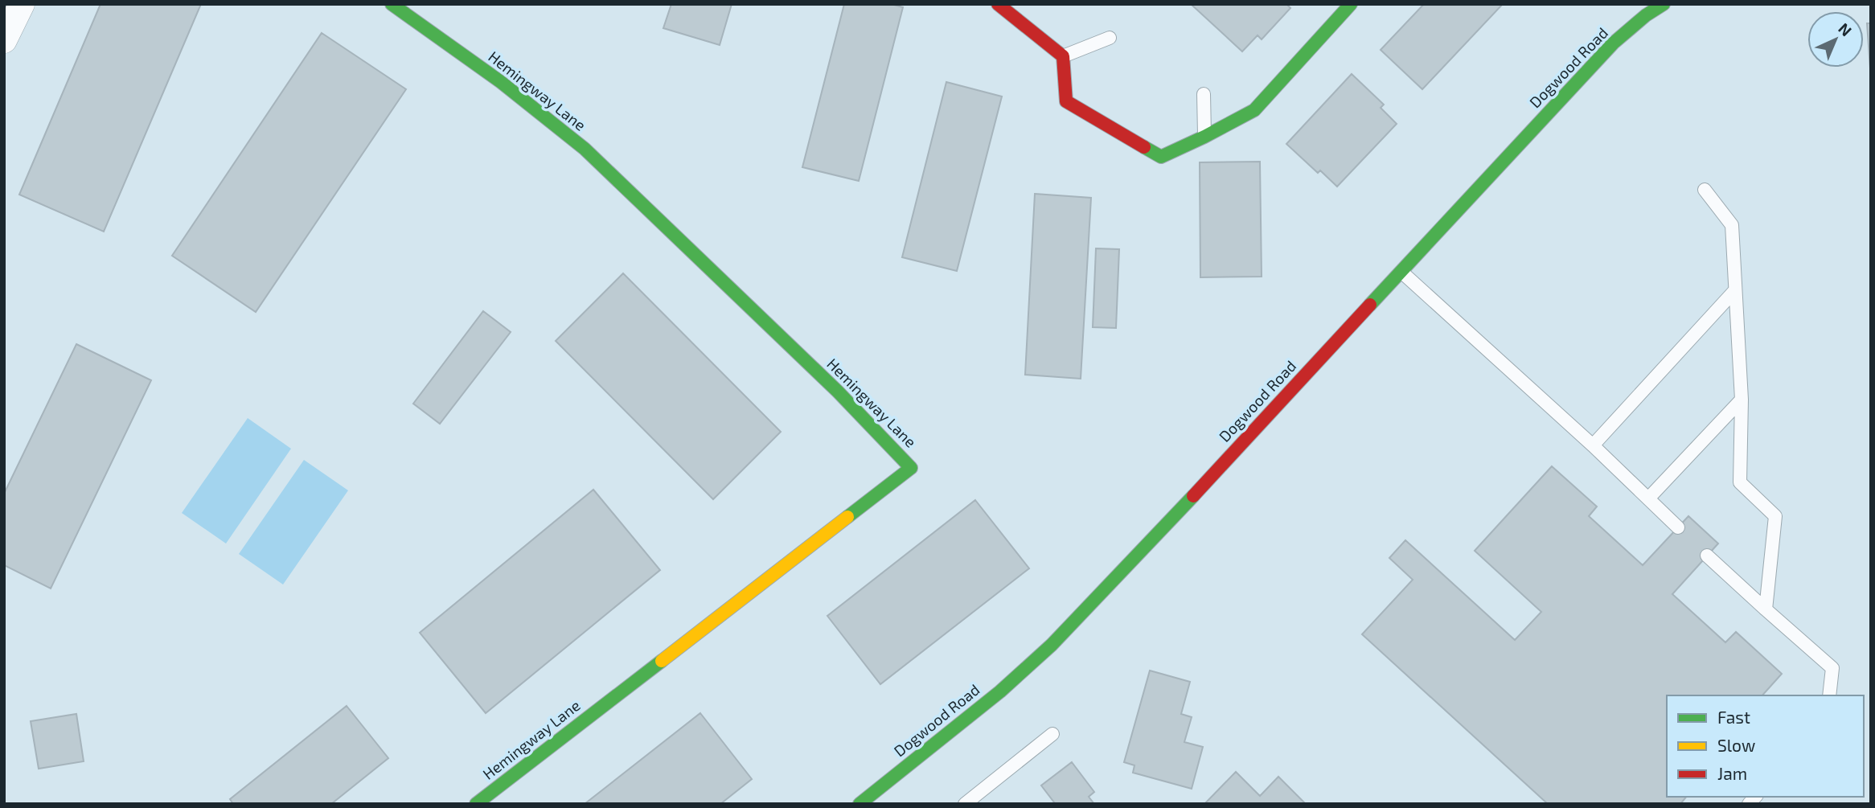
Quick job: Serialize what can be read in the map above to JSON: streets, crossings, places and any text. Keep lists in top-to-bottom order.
{
  "streets": {
    "street": ["Dogwood Road", "Hemingway Lane"]
  },
  "legend": ["Fast", "Slow", "Jam"],
  "north": "top right"
}
